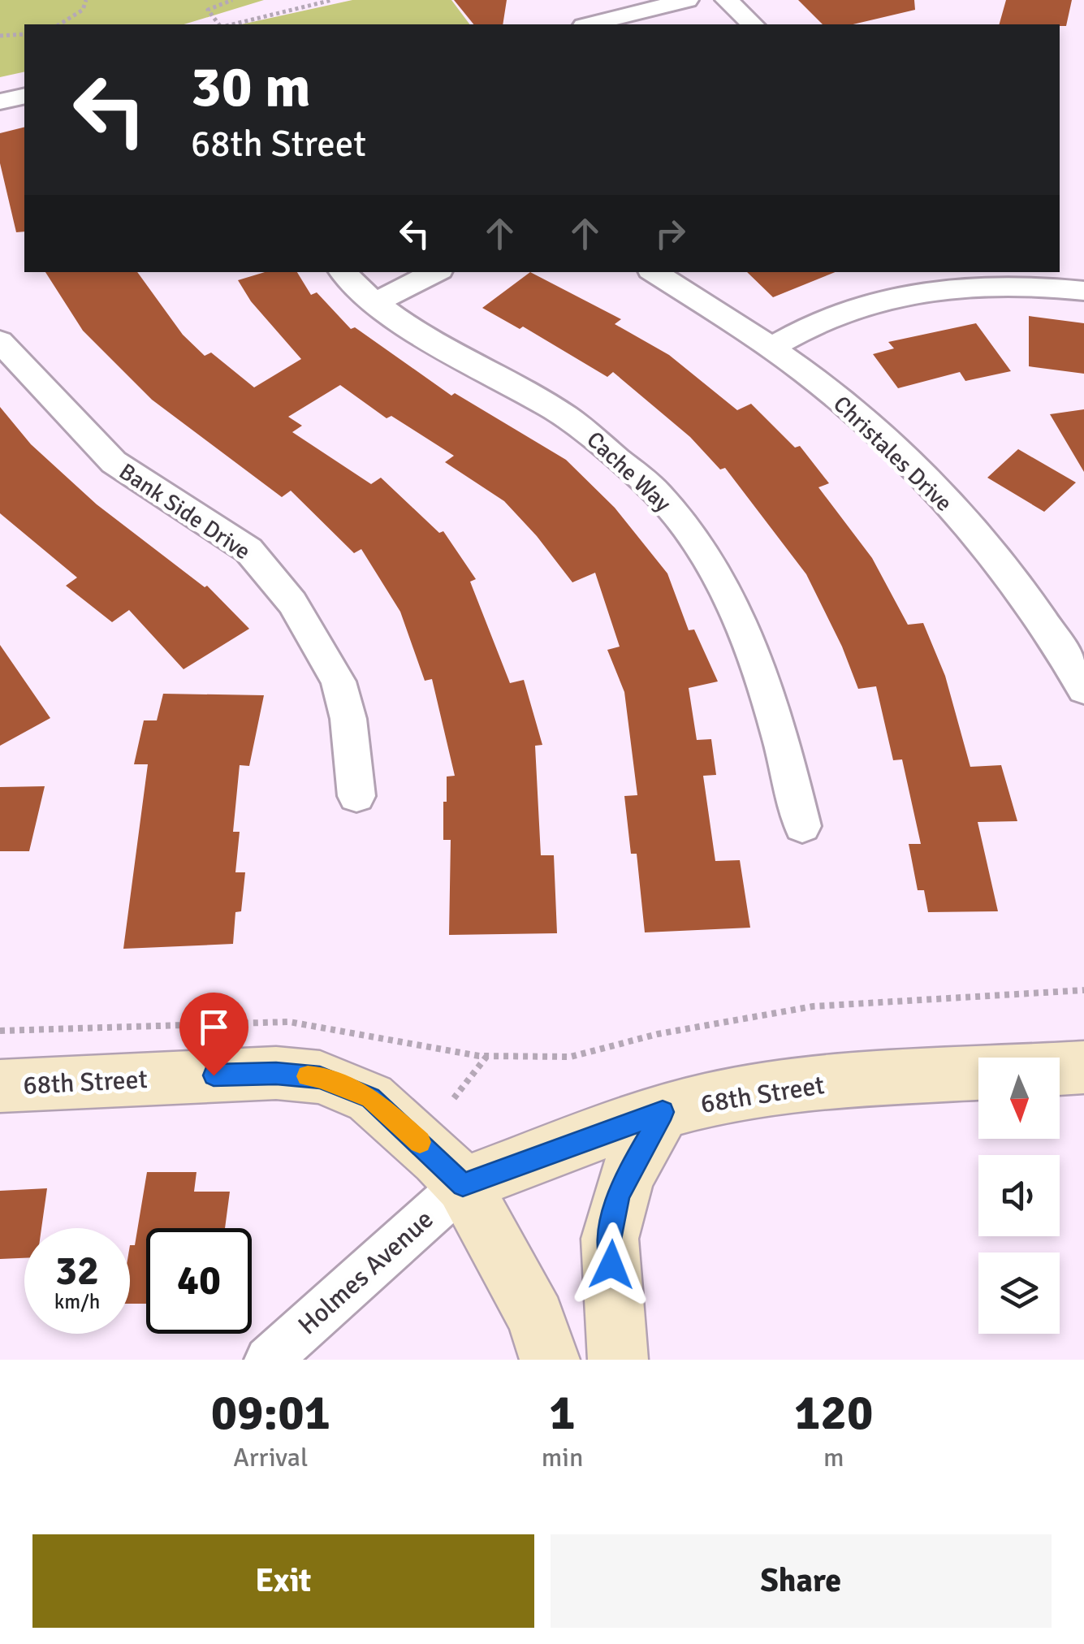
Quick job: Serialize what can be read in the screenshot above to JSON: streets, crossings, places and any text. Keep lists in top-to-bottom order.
{
  "streets": {
    "street": [
      "Christales Drive",
      "Cache Way",
      "Bank Side Drive",
      "68th Street",
      "Holmes Avenue"
    ]
  },
  "crossings": [
    ["68th Street", "Holmes Avenue"]
  ],
  "north": "bottom",
  "page": {
    "turn": ["30 m", "68th Street"],
    "speed": "32 km/h",
    "limit": "40",
    "eta": [
      "09:01",
      "Arrival",
      "1",
      "min",
      "120",
      "m"
    ],
    "buttons": ["Exit", "Share"]
  }
}
